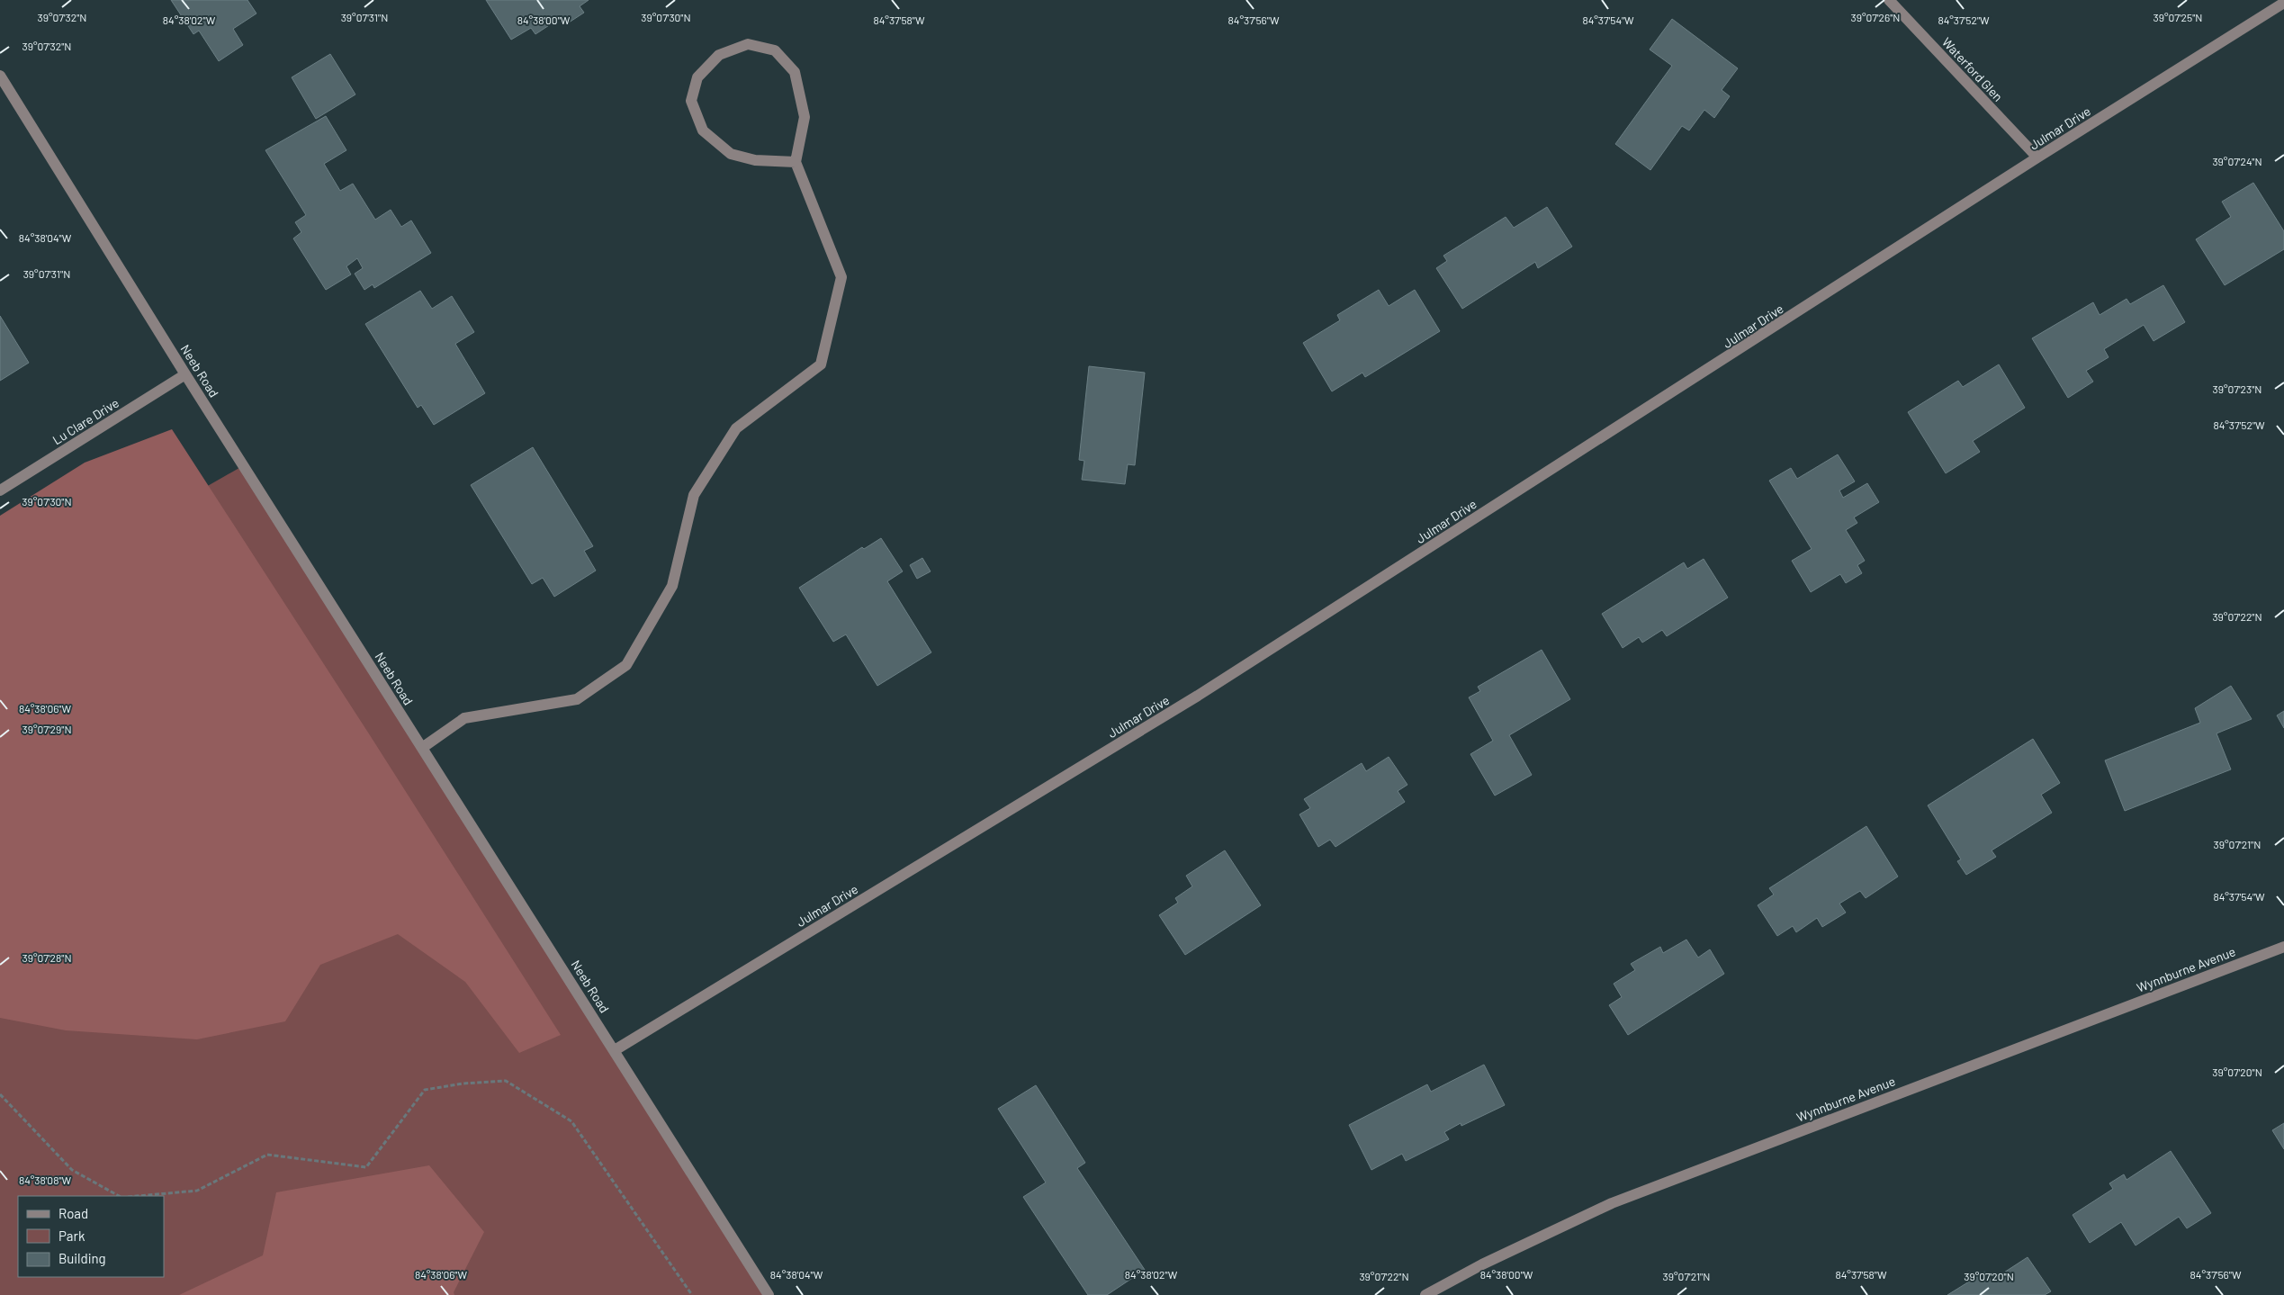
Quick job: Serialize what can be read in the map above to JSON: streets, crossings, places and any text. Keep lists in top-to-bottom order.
{
  "streets": {
    "street": [
      "Waterford Glen",
      "Julmar Drive",
      "Neeb Road",
      "Lu Clare Drive",
      "Wynnburne Avenue"
    ]
  },
  "crossings": [
    ["Waterford Glen", "Julmar Drive"],
    ["Julmar Drive", "Neeb Road"],
    ["Neeb Road", "Lu Clare Drive"]
  ],
  "legend": ["Road", "Park", "Building"],
  "coordinates": [
    "39°07'31\"N",
    "39°07'30\"N",
    "39°07'32\"N",
    "39°07'26\"N",
    "39°07'25\"N",
    "84°38'02\"W",
    "84°38'00\"W",
    "84°37'58\"W",
    "84°37'56\"W",
    "84°37'54\"W",
    "84°37'52\"W",
    "39°07'24\"N",
    "84°38'04\"W",
    "39°07'23\"N",
    "39°07'22\"N",
    "84°38'06\"W",
    "39°07'29\"N",
    "39°07'21\"N",
    "39°07'28\"N",
    "39°07'20\"N",
    "84°38'08\"W"
  ]
}
